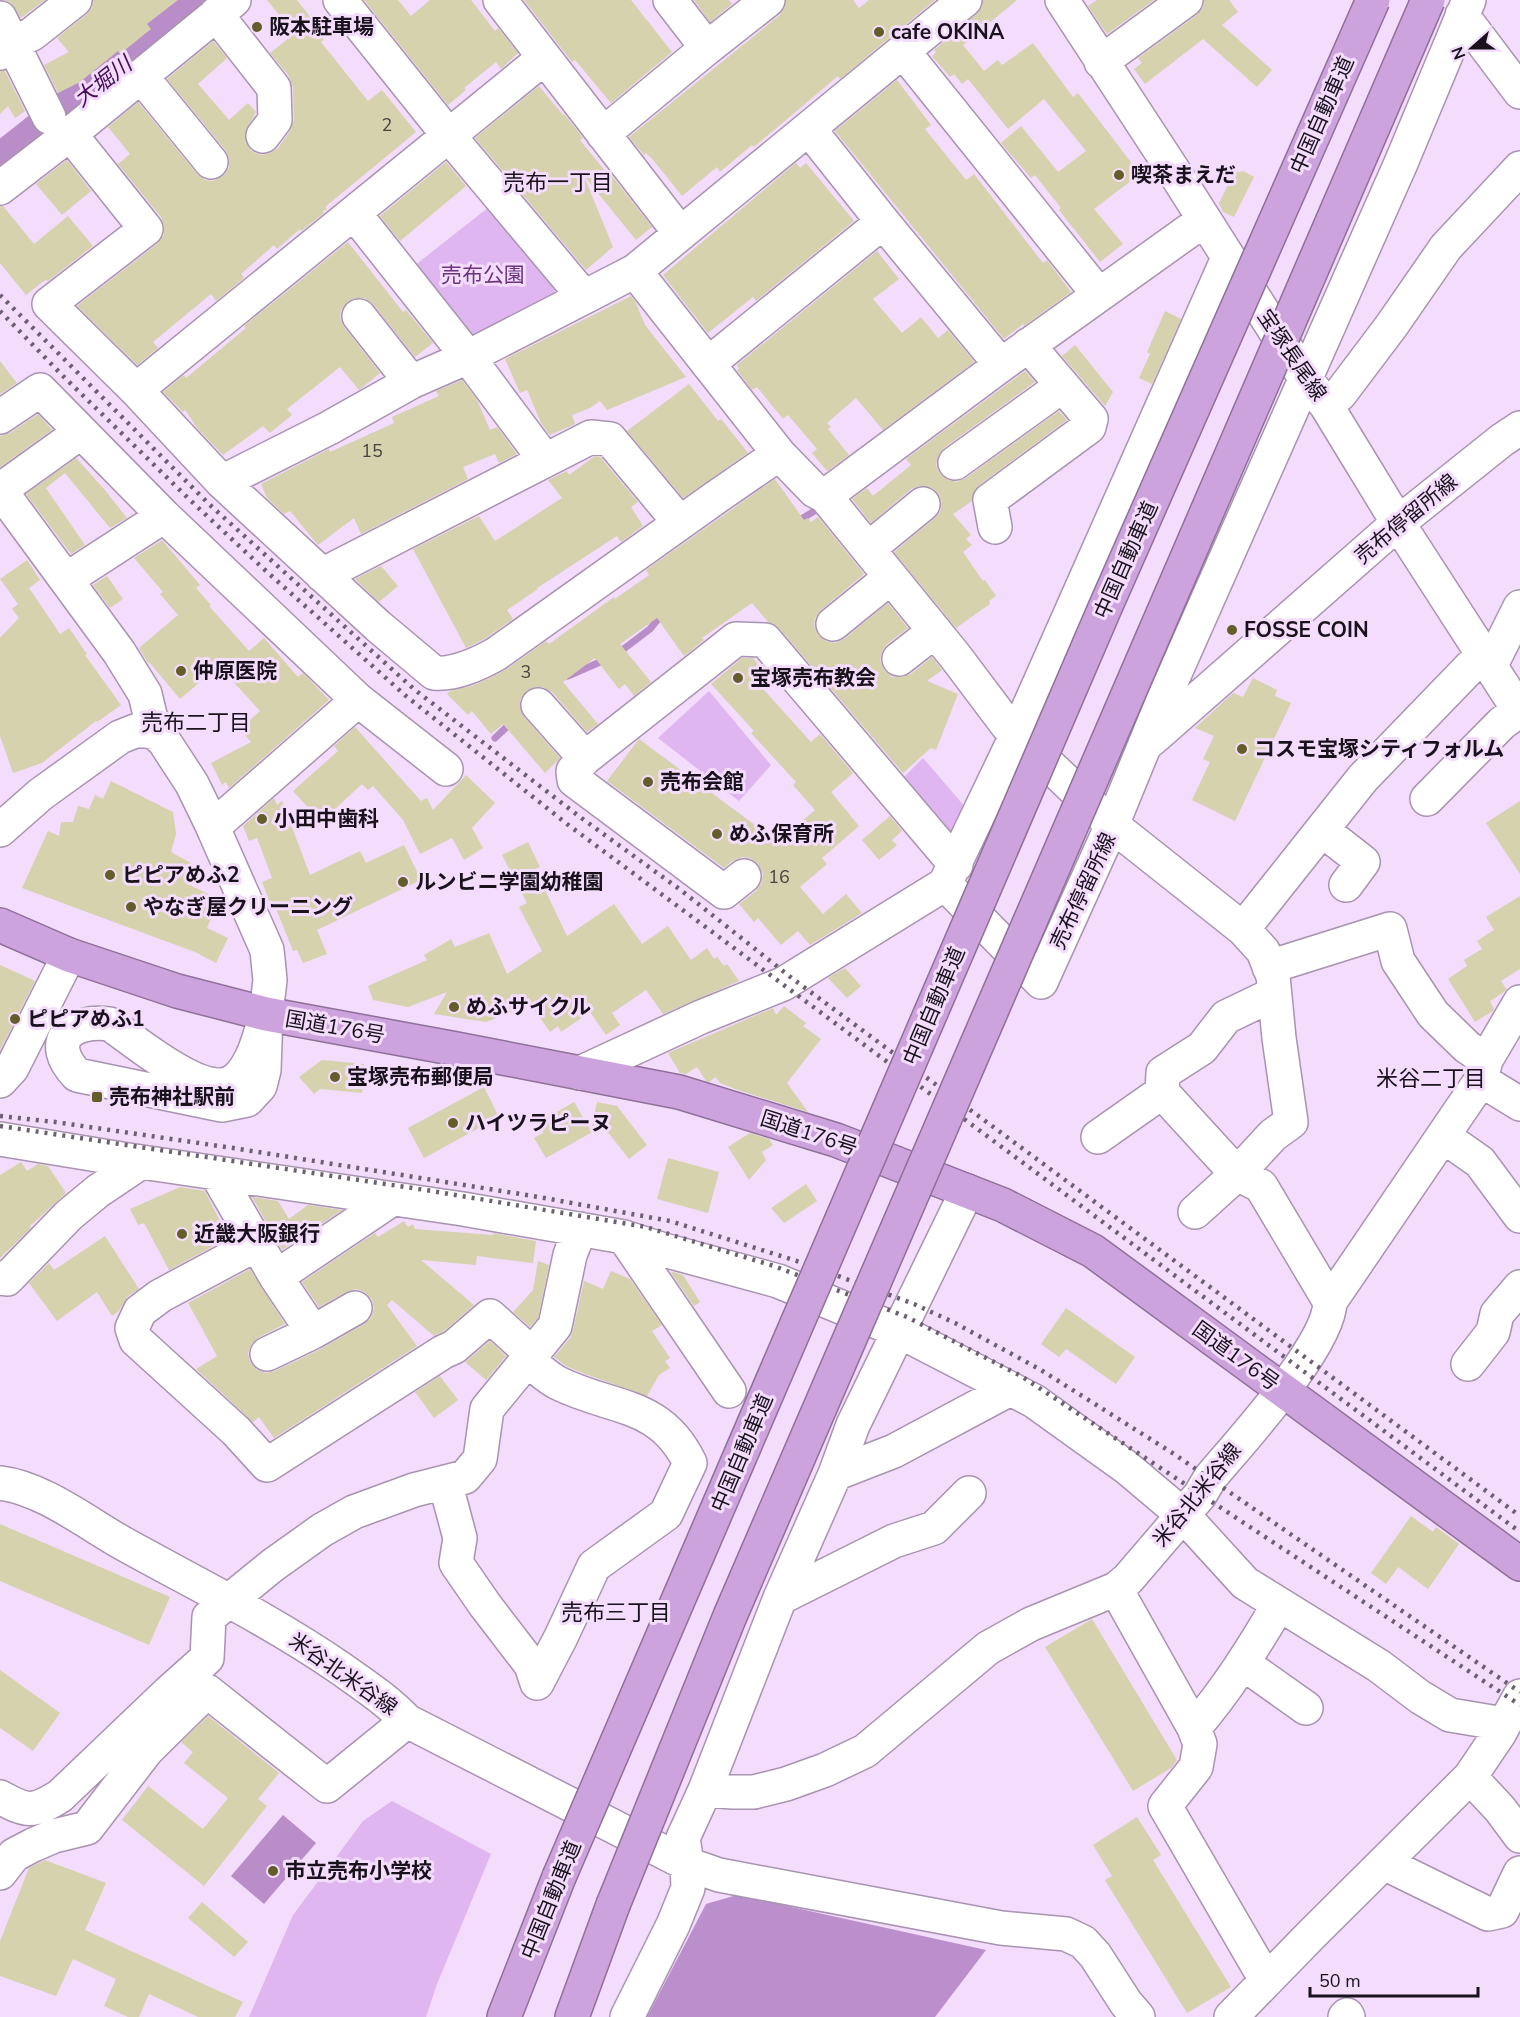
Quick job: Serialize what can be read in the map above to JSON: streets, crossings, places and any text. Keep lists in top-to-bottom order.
{
  "streets": {
    "highway": ["中国自動車道", "国道176号"],
    "street": ["宝塚長尾線", "売布停留所線", "米谷北米谷線"]
  },
  "crossings": [
    ["宝塚長尾線", "売布停留所線"],
    ["国道176号", "米谷北米谷線"]
  ],
  "districts": [
    "売布一丁目",
    "売布二丁目",
    "米谷二丁目",
    "売布三丁目"
  ],
  "water": ["大堀川"],
  "parks": ["売布公園"],
  "places": {
    "other": [
      "阪本駐車場",
      "cafe OKINA",
      "喫茶まえだ",
      "FOSSE COIN",
      "仲原医院",
      "宝塚売布教会",
      "コスモ宝塚シティフォルム",
      "売布会館",
      "小田中歯科",
      "めふ保育所",
      "ピピアめふ2",
      "ルンビニ学園幼稚園",
      "やなぎ屋クリーニング",
      "めふサイクル",
      "ピピアめふ1",
      "宝塚売布郵便局",
      "ハイツラピーヌ",
      "近畿大阪銀行",
      "市立売布小学校"
    ],
    "transit": ["売布神社駅前"]
  },
  "house_numbers": [
    "2",
    "15",
    "3",
    "16"
  ],
  "scale_bar": "50 m",
  "north": "left"
}
